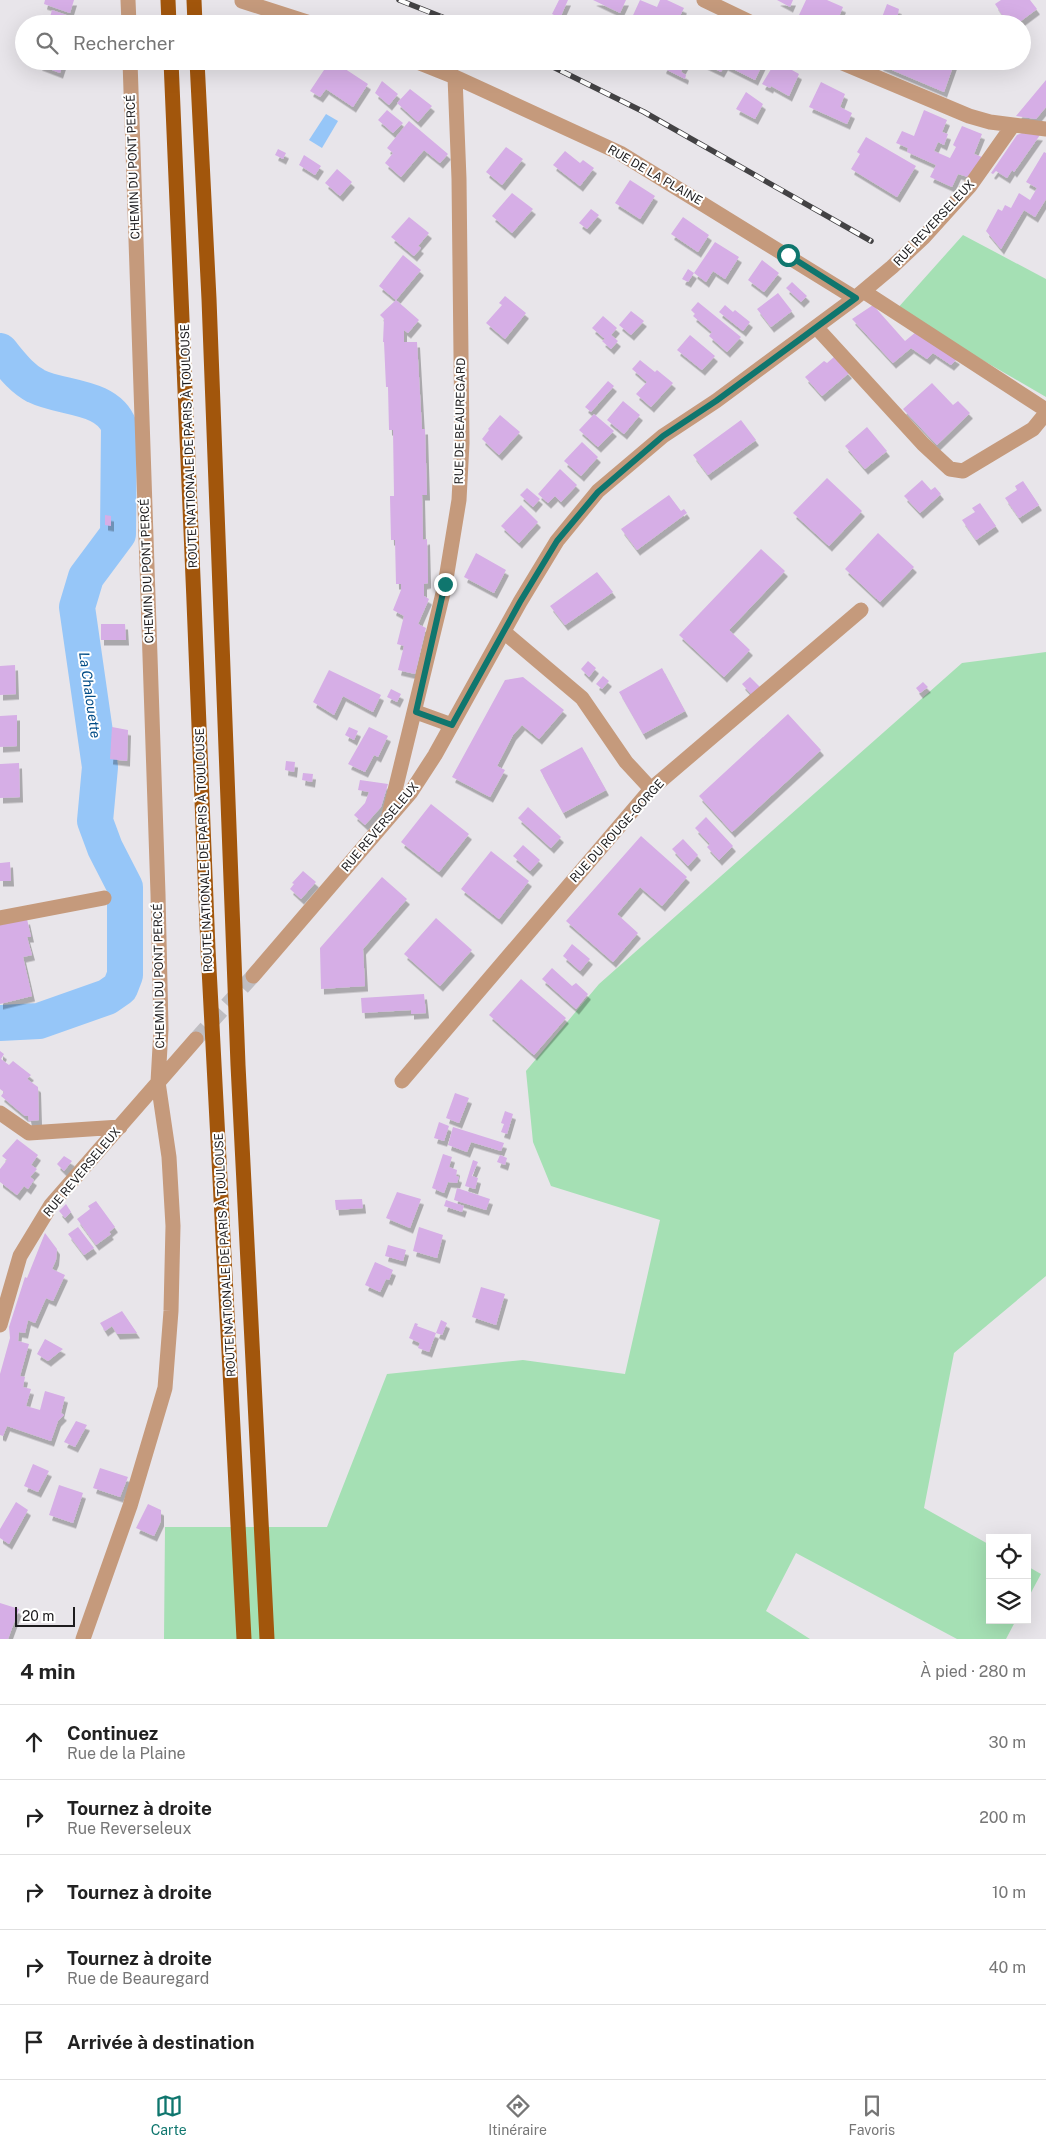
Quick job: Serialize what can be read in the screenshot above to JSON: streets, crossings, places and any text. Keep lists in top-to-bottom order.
{
  "streets": {
    "main road": ["ROUTE NATIONALE DE PARIS À TOULOUSE"],
    "street": [
      "CHEMIN DU PONT PERCÉ",
      "RUE DE LA PLAINE",
      "RUE REVERSELEUX",
      "RUE DE BEAUREGARD",
      "RUE DU ROUGE-GORGE"
    ]
  },
  "crossings": [
    ["CHEMIN DU PONT PERCÉ", "RUE REVERSELEUX"],
    ["RUE DE LA PLAINE", "RUE REVERSELEUX"],
    ["RUE DE LA PLAINE", "RUE DE BEAUREGARD"],
    ["RUE REVERSELEUX", "RUE DE BEAUREGARD"]
  ],
  "water": ["La Chalouette"],
  "scale_bar": "20 m",
  "page": {
    "search": "Rechercher",
    "scale": "20 m",
    "heading": ["4 min", "À pied · 280 m"],
    "list": [
      ["Continuez", "Rue de la Plaine", "30 m"],
      ["Tournez à droite", "Rue Reverseleux", "200 m"],
      ["Tournez à droite", "10 m"],
      ["Tournez à droite", "Rue de Beauregard", "40 m"],
      "Arrivée à destination"
    ],
    "nav": ["Carte", "Itinéraire", "Favoris"]
  }
}
